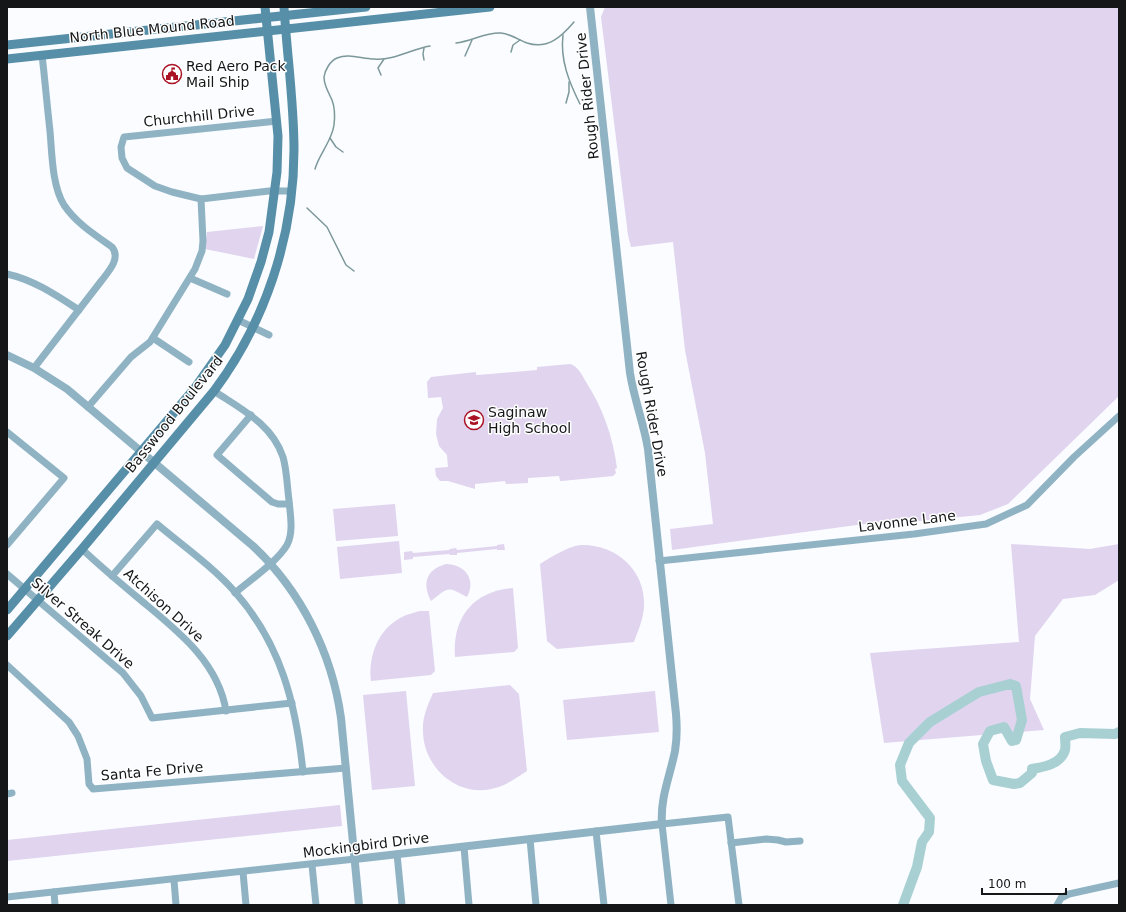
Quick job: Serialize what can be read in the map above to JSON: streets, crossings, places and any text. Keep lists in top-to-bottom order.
{
  "streets": {
    "main road": ["North Blue Mound Road", "Basswood Boulevard"],
    "street": [
      "Rough Rider Drive",
      "Churchhill Drive",
      "Lavonne Lane",
      "Atchison Drive",
      "Silver Streak Drive",
      "Santa Fe Drive",
      "Mockingbird Drive"
    ]
  },
  "crossings": [
    ["North Blue Mound Road", "Basswood Boulevard"],
    ["Rough Rider Drive", "Lavonne Lane"],
    ["Rough Rider Drive", "Mockingbird Drive"],
    ["Churchhill Drive", "Basswood Boulevard"],
    ["Basswood Boulevard", "Atchison Drive"],
    ["Basswood Boulevard", "Silver Streak Drive"],
    ["Atchison Drive", "Silver Streak Drive"]
  ],
  "places": {
    "public building": ["Red Aero Pack Mail Ship"],
    "school or university": ["Saginaw High School"]
  },
  "scale_bar": "100 m"
}
